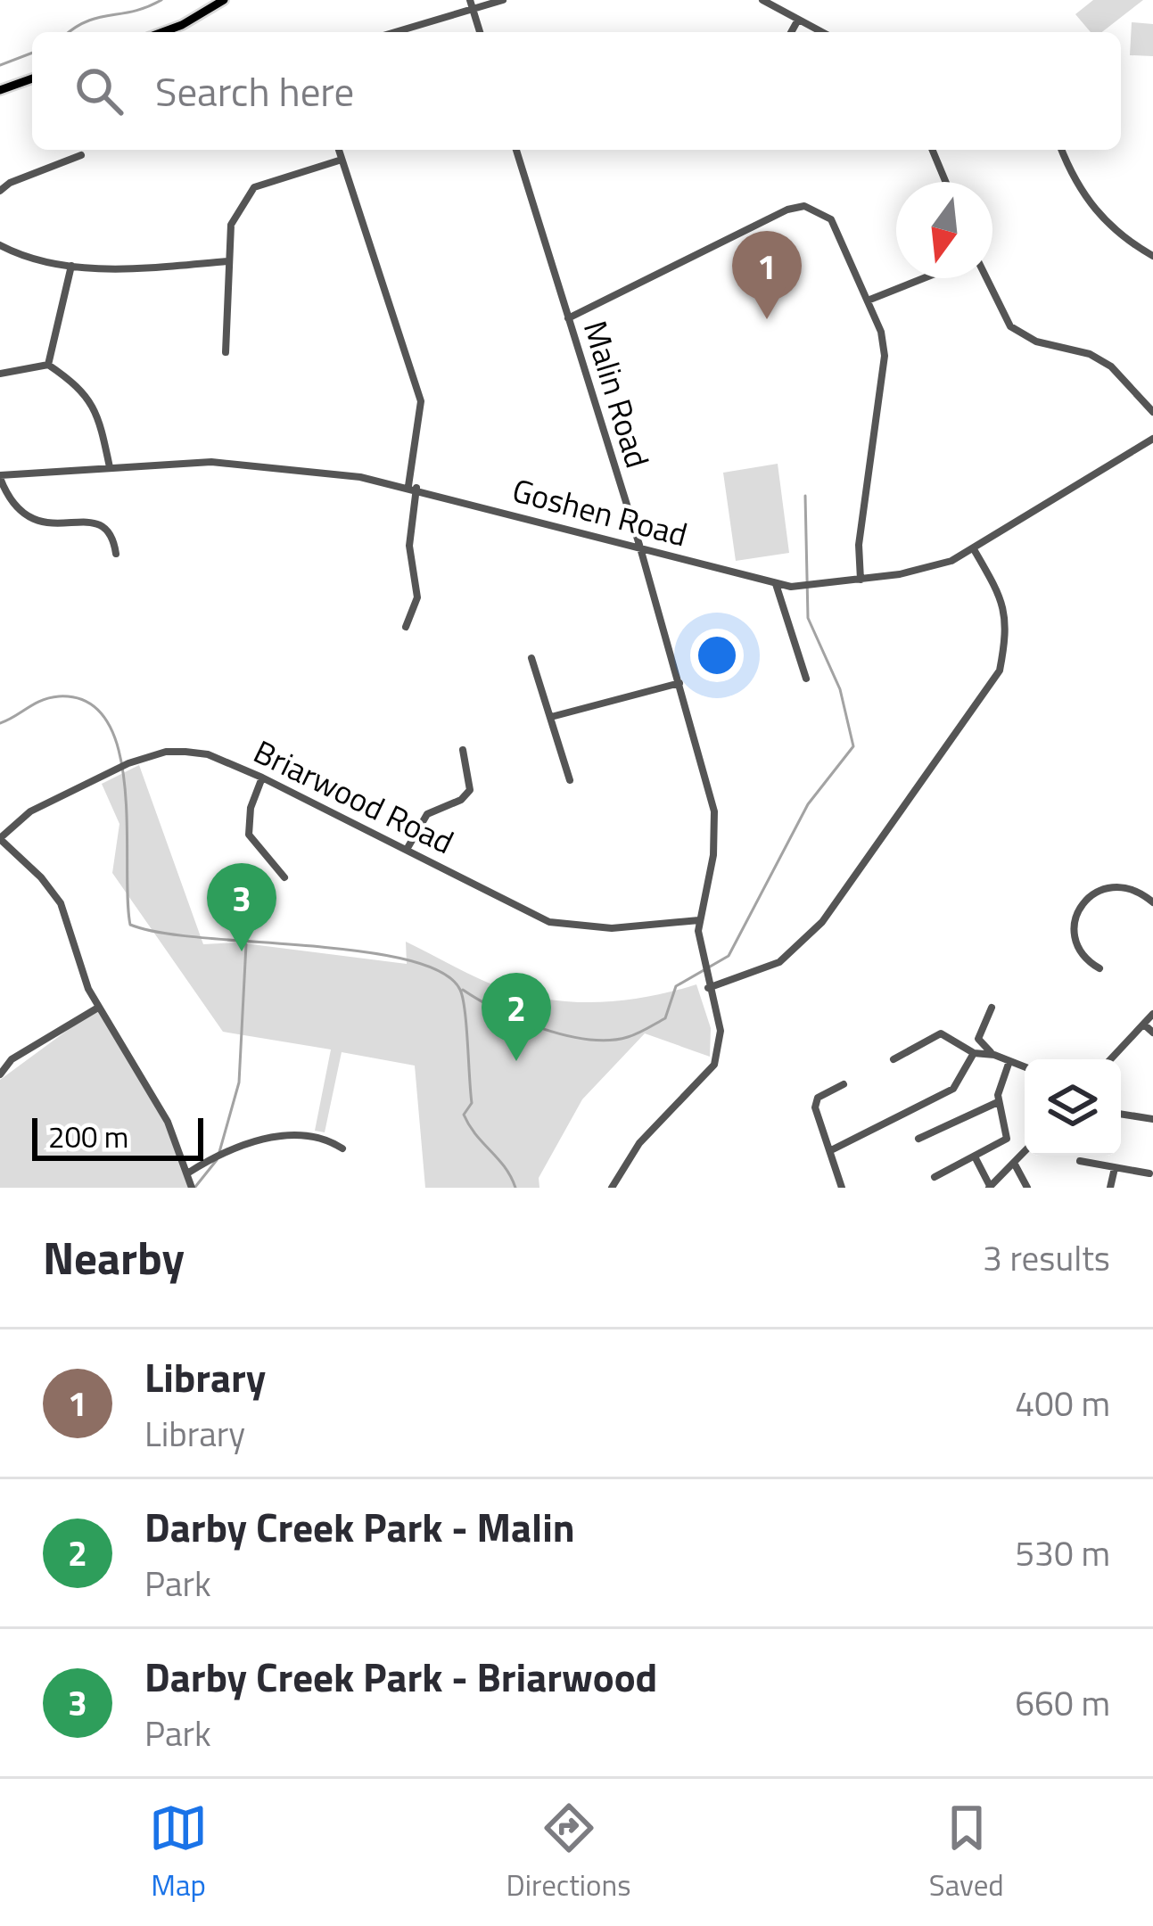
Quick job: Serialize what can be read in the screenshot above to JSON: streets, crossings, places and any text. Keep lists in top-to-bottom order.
{
  "streets": {
    "street": ["Malin Road", "Goshen Road", "Briarwood Road"]
  },
  "crossings": [
    ["Malin Road", "Goshen Road"],
    ["Malin Road", "Briarwood Road"]
  ],
  "scale_bar": "200 m",
  "north": "bottom",
  "page": {
    "search": "Search here",
    "pins": ["1", "3", "2"],
    "scale": "200 m",
    "heading": ["Nearby", "3 results"],
    "list": [
      {
        "mark": "1",
        "name": "Library",
        "note": "Library",
        "value": "400 m"
      },
      {
        "mark": "2",
        "name": "Darby Creek Park - Malin",
        "note": "Park",
        "value": "530 m"
      },
      {
        "mark": "3",
        "name": "Darby Creek Park - Briarwood",
        "note": "Park",
        "value": "660 m"
      }
    ],
    "nav": ["Map", "Directions", "Saved"]
  }
}
